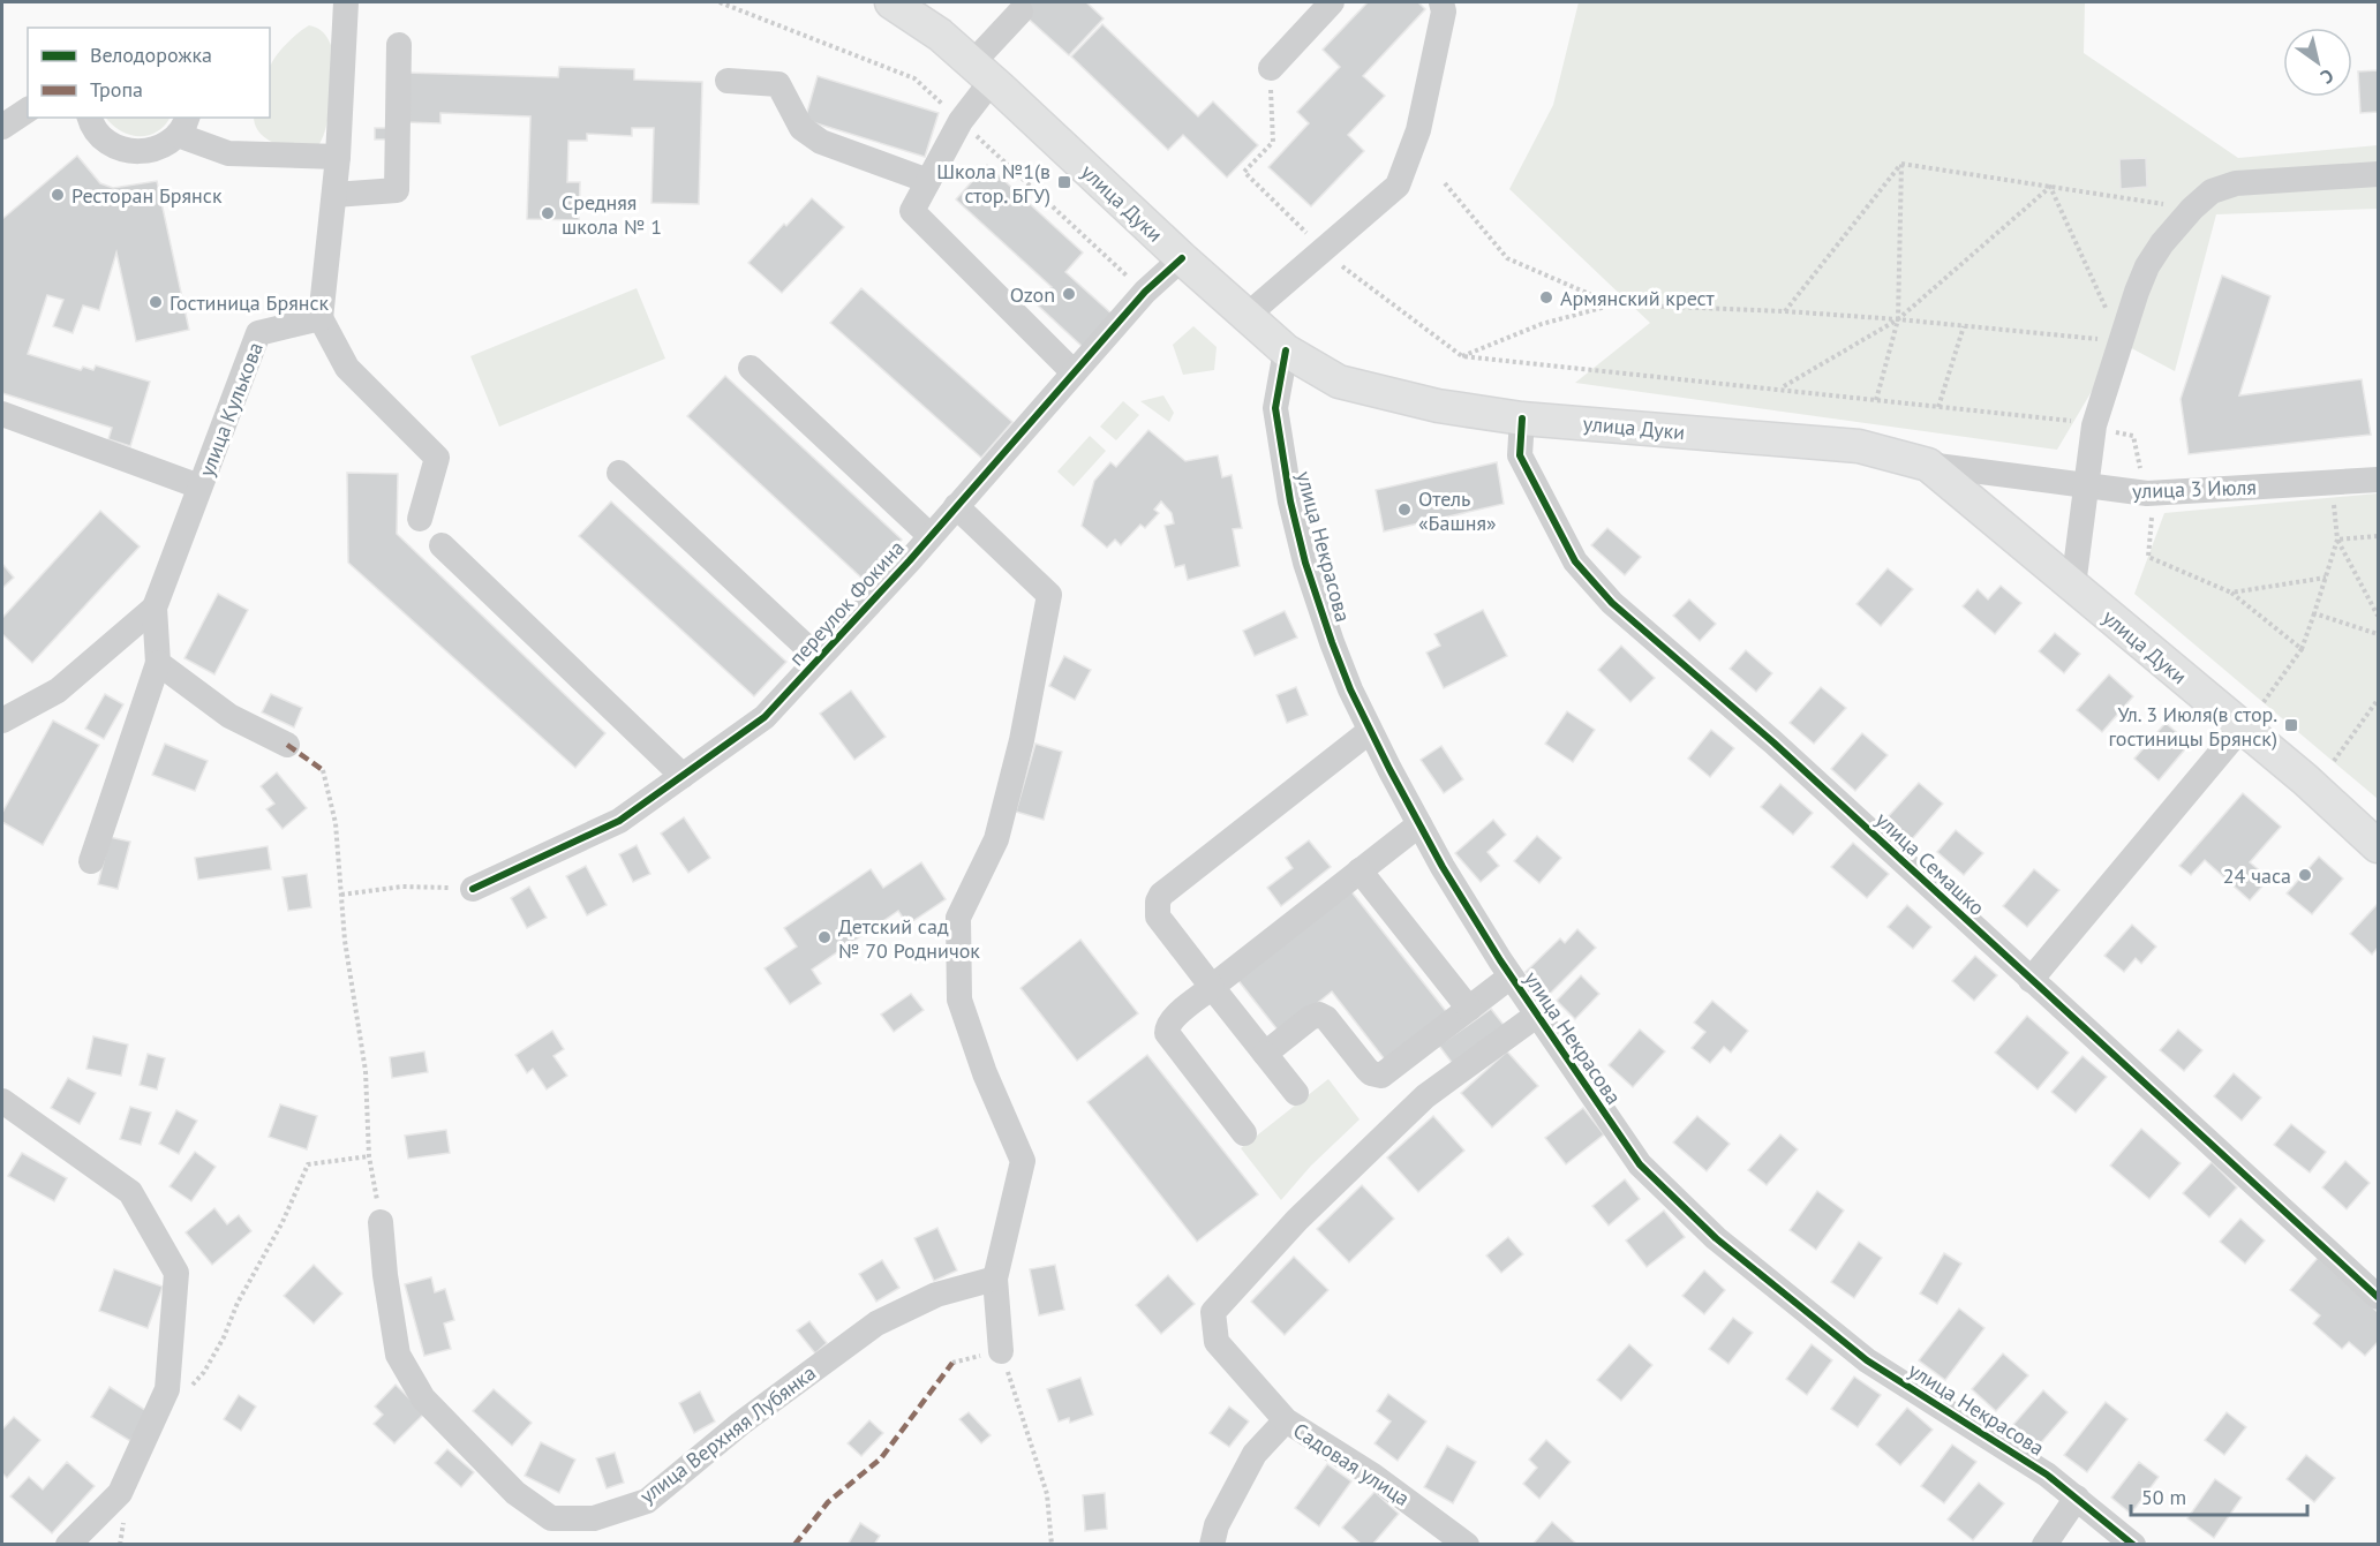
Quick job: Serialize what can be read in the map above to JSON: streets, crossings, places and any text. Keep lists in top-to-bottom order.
{
  "streets": {
    "main road": ["улица Дуки"],
    "street": [
      "улица Кулькова",
      "улица 3 Июля",
      "улица Некрасова",
      "переулок Фокина",
      "улица Семашко",
      "улица Верхняя Лубянка",
      "Садовая улица"
    ]
  },
  "crossings": [
    ["улица Дуки", "улица 3 Июля"],
    ["улица Дуки", "улица Некрасова"],
    ["улица Дуки", "переулок Фокина"],
    ["улица Дуки", "улица Семашко"],
    ["улица Некрасова", "Садовая улица"]
  ],
  "places": {
    "transit": ["Школа №1(в стор. БГУ)", "Ул. 3 Июля(в стор. гостиницы Брянск)"],
    "other": [
      "Ресторан Брянск",
      "Средняя школа № 1",
      "Ozon",
      "Армянский крест",
      "Гостиница Брянск",
      "Отель «Башня»",
      "24 часа",
      "Детский сад № 70 Родничок"
    ]
  },
  "legend": ["Велодорожка", "Тропа"],
  "scale_bar": "50 m",
  "north": "bottom right"
}
